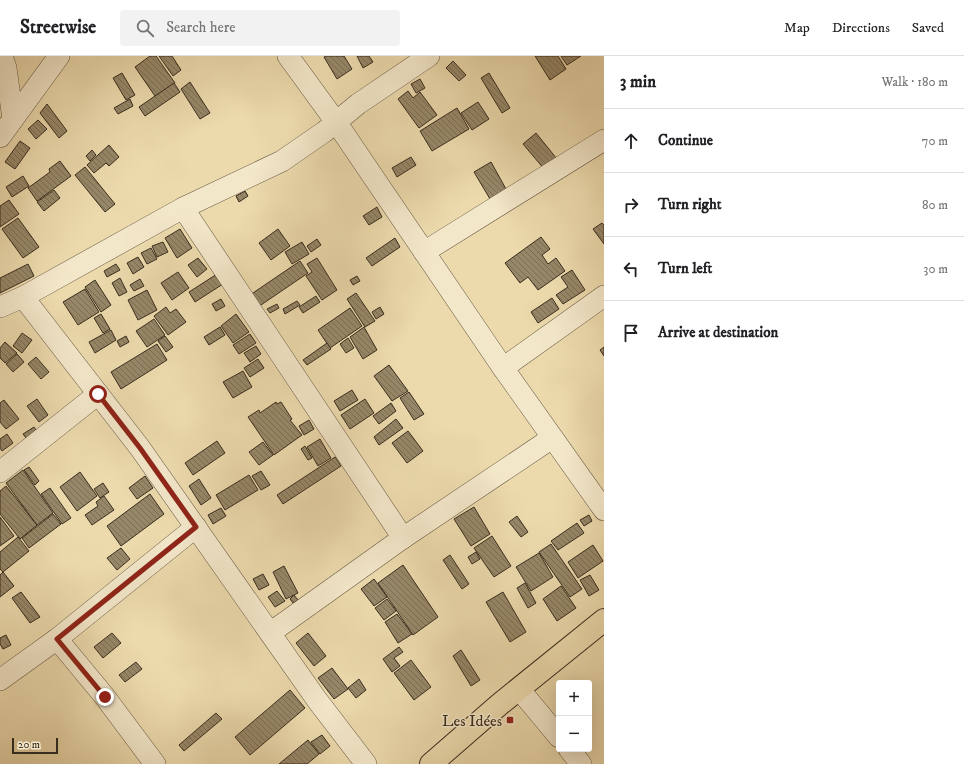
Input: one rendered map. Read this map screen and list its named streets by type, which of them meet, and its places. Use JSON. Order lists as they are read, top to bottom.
{
  "places": {
    "transit": ["Les Idées"]
  },
  "scale_bar": "20 m",
  "page": {
    "header": "Streetwise",
    "search": "Search here",
    "nav": ["Map", "Directions", "Saved"],
    "heading": ["3 min", "Walk · 180 m"],
    "list": [
      ["Continue", "70 m"],
      ["Turn right", "80 m"],
      ["Turn left", "30 m"],
      "Arrive at destination"
    ],
    "map_buttons": ["+", "−"],
    "scale": "20 m"
  }
}
